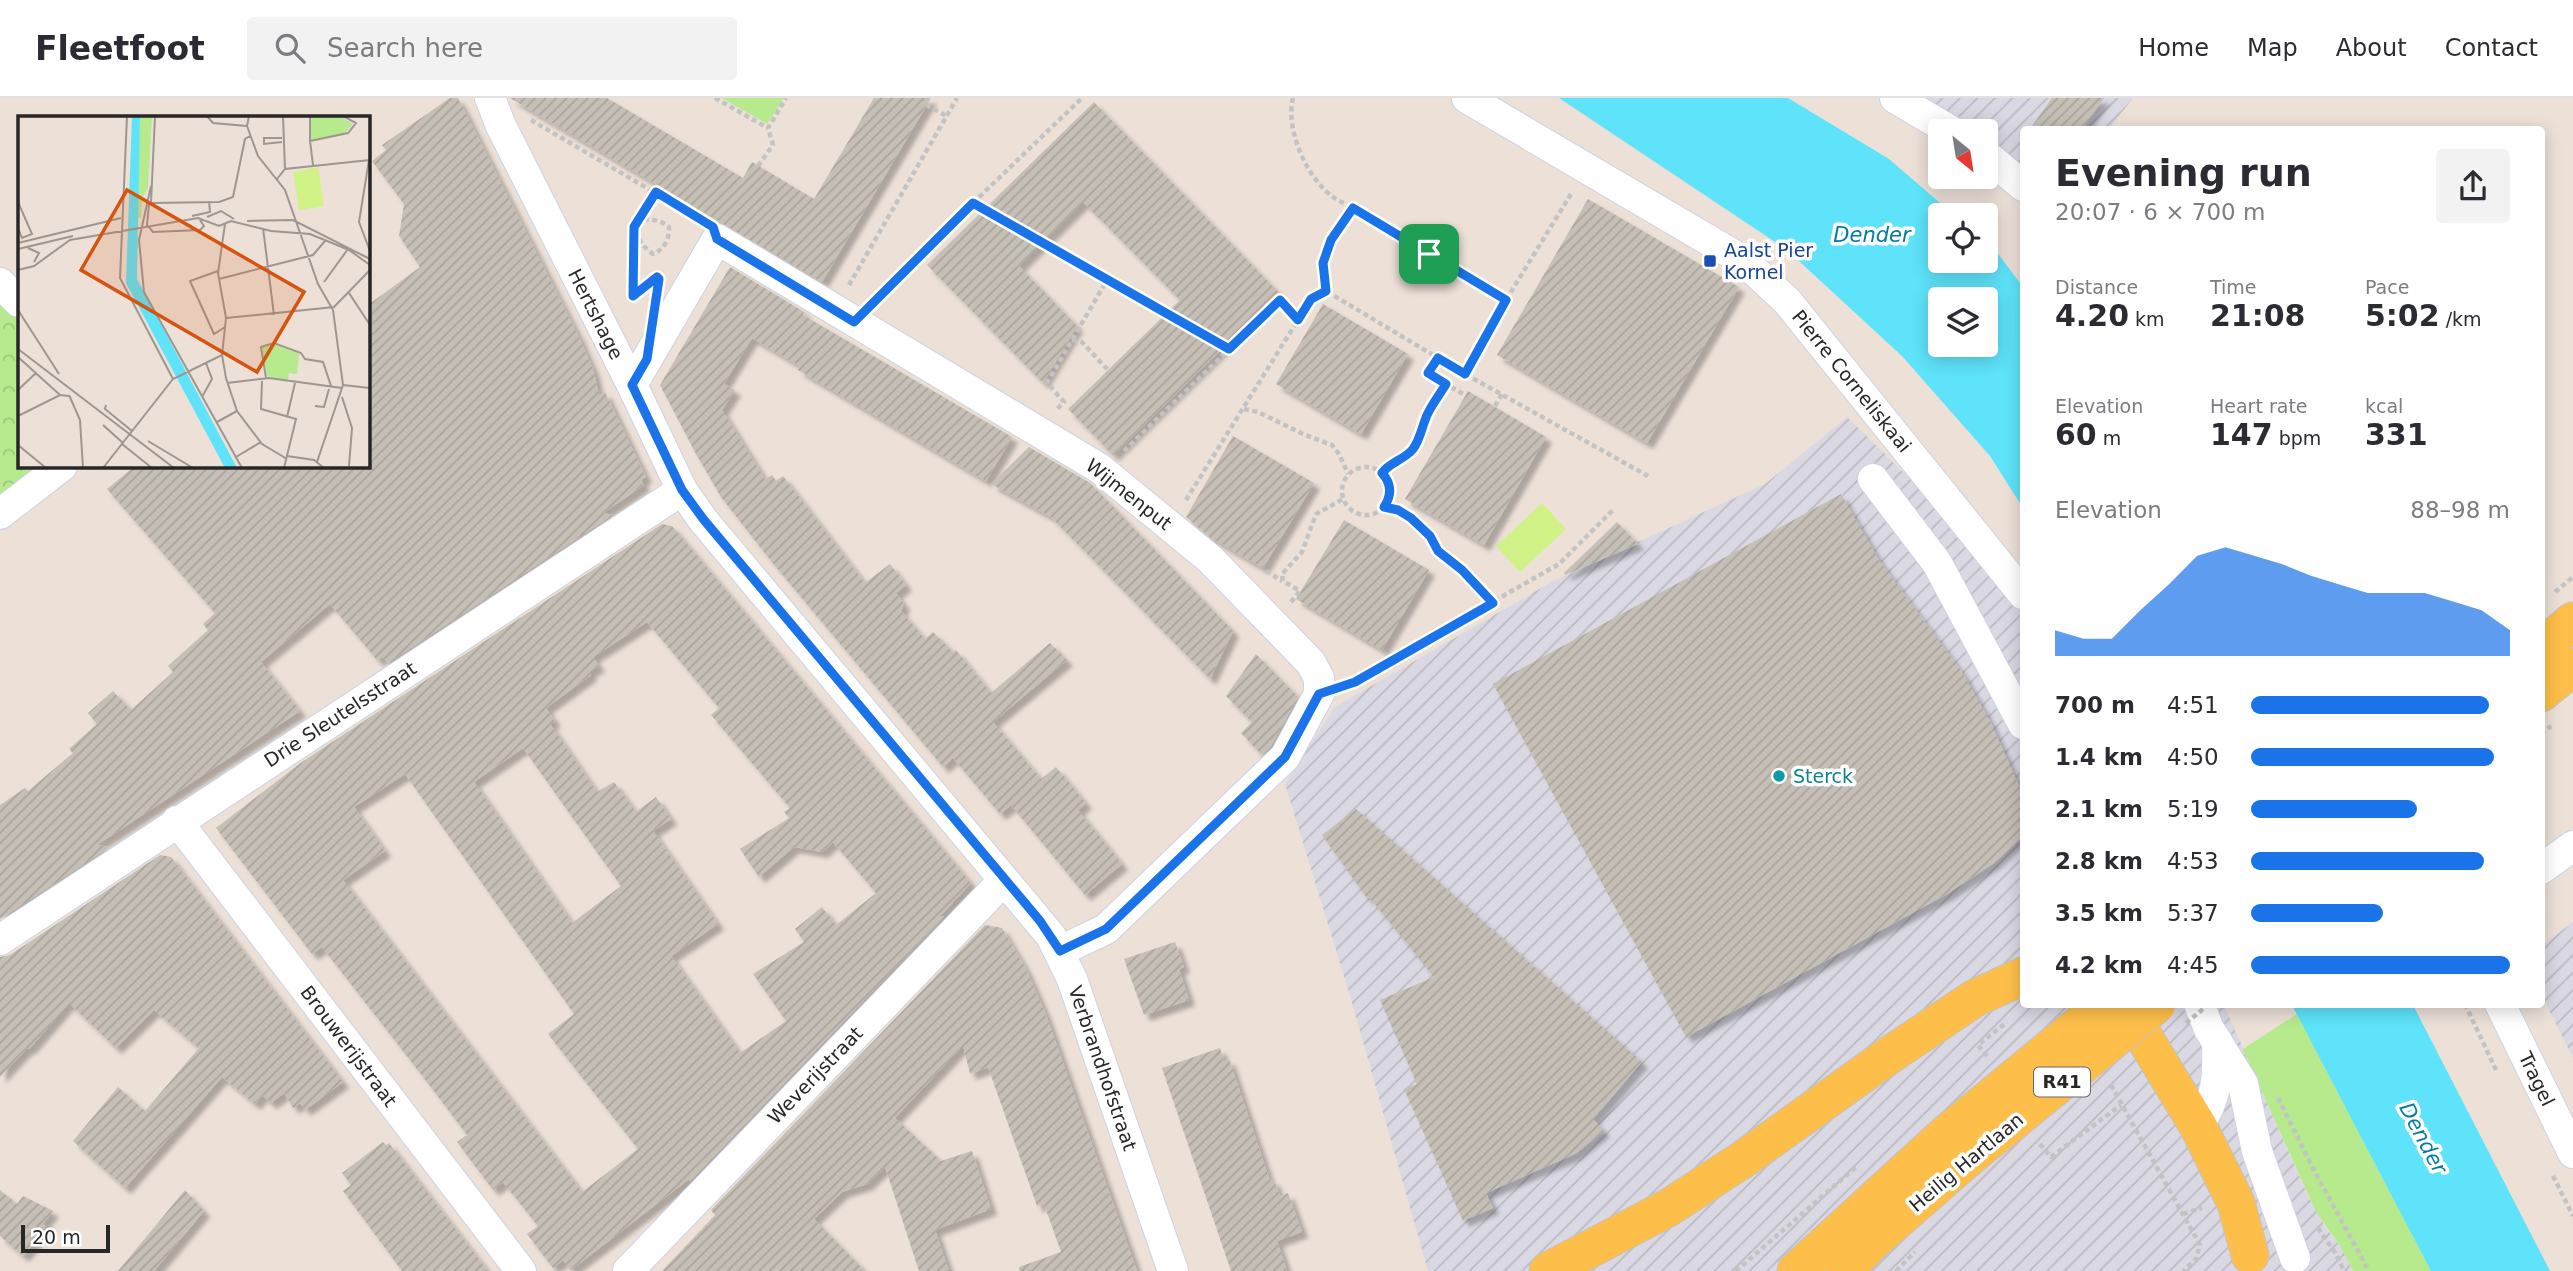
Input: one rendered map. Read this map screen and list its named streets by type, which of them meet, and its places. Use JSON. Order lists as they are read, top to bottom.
{
  "streets": {
    "main road": ["R41", "Heilig Hartlaan"],
    "street": [
      "Hertshage",
      "Pierre Corneliskaai",
      "Wijmenput",
      "Drie Sleutelsstraat",
      "Brouwerijstraat",
      "Verbrandhofstraat",
      "Weverijstraat",
      "Tragel"
    ]
  },
  "crossings": [
    ["Hertshage", "Drie Sleutelsstraat"],
    ["Hertshage", "Verbrandhofstraat"],
    ["Hertshage", "Weverijstraat"],
    ["Drie Sleutelsstraat", "Brouwerijstraat"],
    ["Verbrandhofstraat", "Weverijstraat"]
  ],
  "water": ["Dender"],
  "places": {
    "transit": ["Aalst Pier Kornel"],
    "other": ["Sterck"]
  },
  "scale_bar": "20 m",
  "north": "bottom right",
  "page": {
    "header": "Fleetfoot",
    "search": "Search here",
    "nav": [
      "Home",
      "Map",
      "About",
      "Contact"
    ],
    "heading": ["Evening run", "20:07 · 6 × 700 m"],
    "stats": [
      ["Distance", "4.20 km"],
      ["Time", "21:08"],
      ["Pace", "5:02 /km"],
      ["Elevation", "60 m"],
      ["Heart rate", "147 bpm"],
      ["kcal", "331"]
    ],
    "chart": ["Elevation", "88–98 m"],
    "list": [
      {
        "name": "700 m",
        "note": "4:51"
      },
      {
        "name": "1.4 km",
        "note": "4:50"
      },
      {
        "name": "2.1 km",
        "note": "5:19"
      },
      {
        "name": "2.8 km",
        "note": "4:53"
      },
      {
        "name": "3.5 km",
        "note": "5:37"
      },
      {
        "name": "4.2 km",
        "note": "4:45"
      }
    ],
    "scale": "20 m"
  }
}
